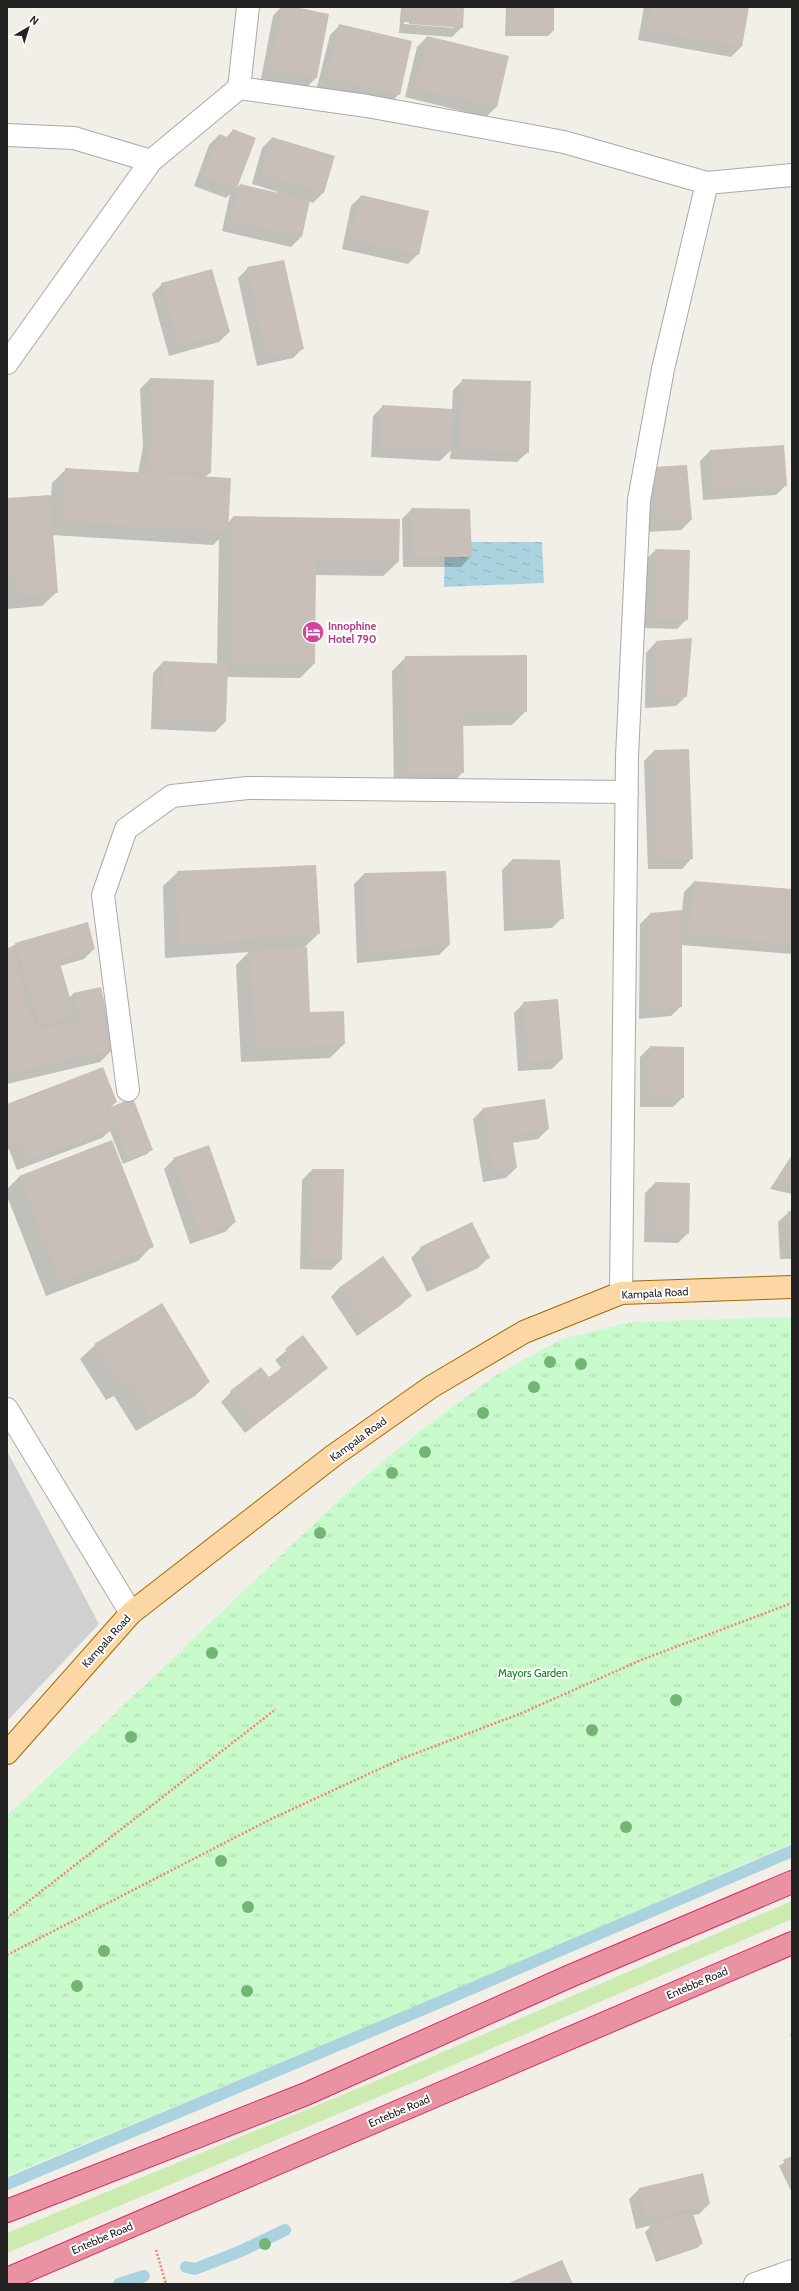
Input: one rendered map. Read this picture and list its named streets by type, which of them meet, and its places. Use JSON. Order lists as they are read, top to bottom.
{
  "streets": {
    "highway": ["Entebbe Road"],
    "main road": ["Kampala Road"]
  },
  "parks": ["Mayors Garden"],
  "places": {
    "hotel": ["Innophine Hotel 790"]
  },
  "north": "top right"
}
